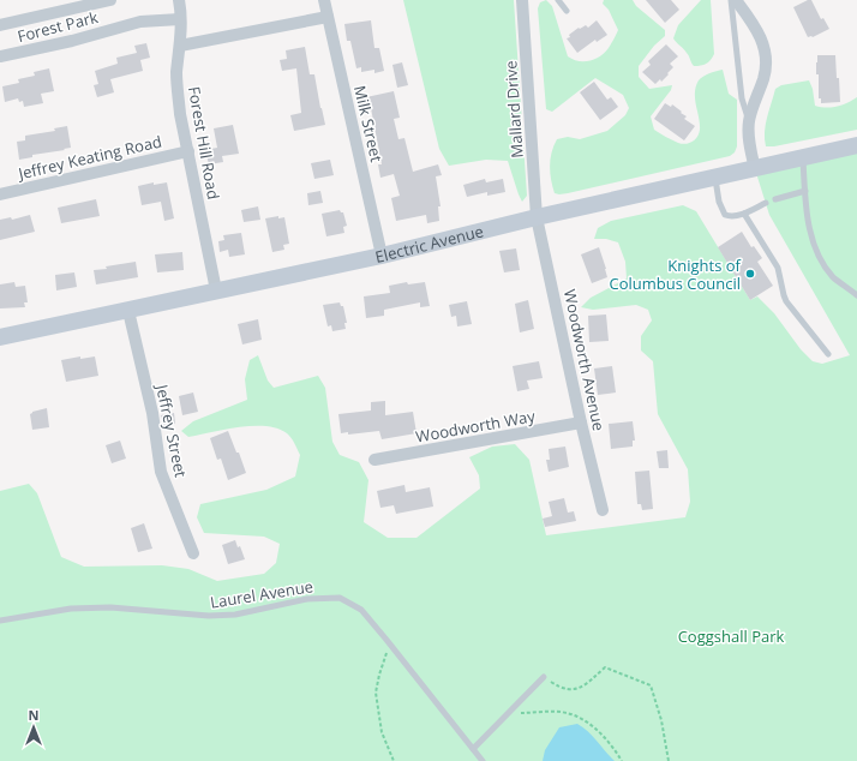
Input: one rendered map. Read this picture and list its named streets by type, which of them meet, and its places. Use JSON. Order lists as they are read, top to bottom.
{
  "streets": {
    "main road": ["Electric Avenue"],
    "street": [
      "Forest Park",
      "Mallard Drive",
      "Milk Street",
      "Forest Hill Road",
      "Jeffrey Keating Road",
      "Woodworth Avenue",
      "Woodworth Way",
      "Jeffrey Street"
    ],
    "lane": ["Laurel Avenue"]
  },
  "crossings": [
    ["Forest Park", "Forest Hill Road"],
    ["Mallard Drive", "Electric Avenue"],
    ["Mallard Drive", "Woodworth Avenue"],
    ["Milk Street", "Electric Avenue"],
    ["Forest Hill Road", "Jeffrey Keating Road"],
    ["Forest Hill Road", "Electric Avenue"],
    ["Electric Avenue", "Woodworth Avenue"],
    ["Electric Avenue", "Jeffrey Street"],
    ["Woodworth Avenue", "Woodworth Way"]
  ],
  "parks": ["Coggshall Park"],
  "places": ["Knights of Columbus Council"],
  "north": "top"
}
